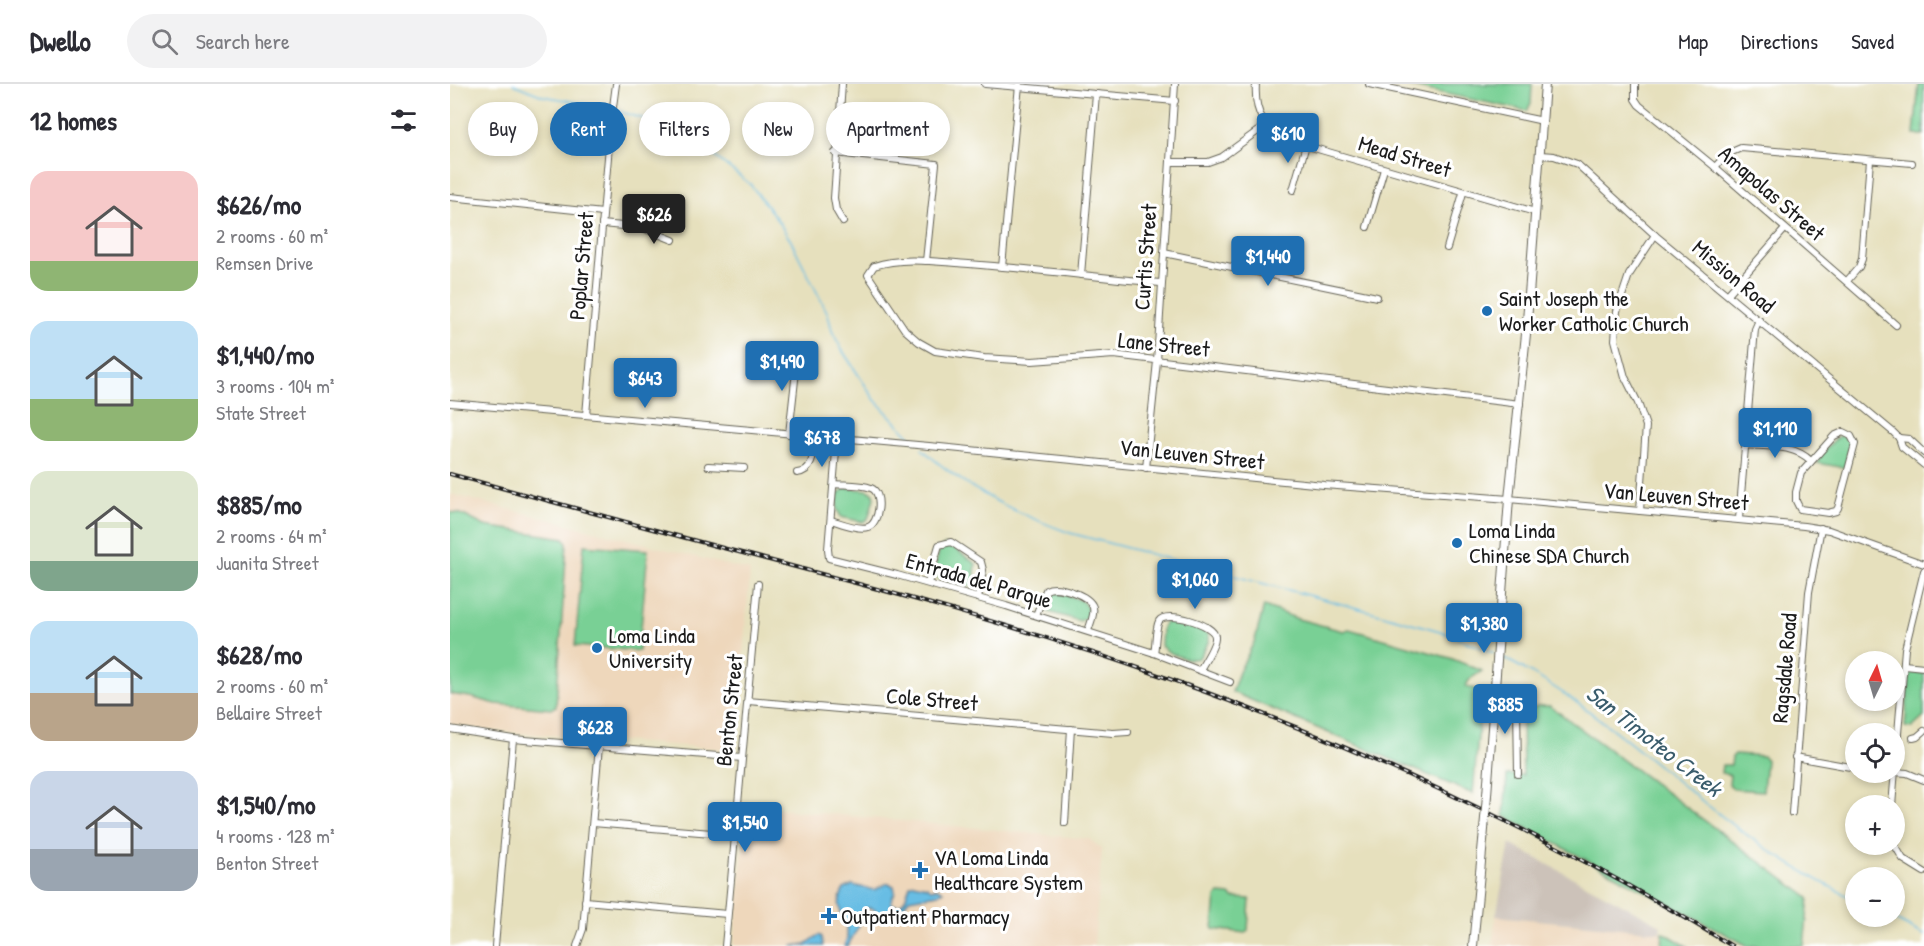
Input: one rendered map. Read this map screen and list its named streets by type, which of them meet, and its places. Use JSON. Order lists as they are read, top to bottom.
{
  "streets": {
    "street": [
      "Mead Street",
      "Amapolas Street",
      "Curtis Street",
      "Poplar Street",
      "Mission Road",
      "Lane Street",
      "Van Leuven Street",
      "Entrada del Parque",
      "Ragsdale Road",
      "Cole Street",
      "Benton Street"
    ]
  },
  "crossings": [
    ["Curtis Street", "Lane Street"],
    ["Curtis Street", "Van Leuven Street"],
    ["Poplar Street", "Van Leuven Street"],
    ["Van Leuven Street", "Entrada del Parque"],
    ["Van Leuven Street", "Ragsdale Road"],
    ["Cole Street", "Benton Street"]
  ],
  "water": ["San Timoteo Creek"],
  "places": {
    "other": ["Saint Joseph the Worker Catholic Church", "Loma Linda Chinese SDA Church", "Loma Linda University"],
    "health": ["VA Loma Linda Healthcare System", "Outpatient Pharmacy"]
  },
  "north": "top",
  "page": {
    "header": "Dwello",
    "search": "Search here",
    "nav": ["Map", "Directions", "Saved"],
    "heading": "12 homes",
    "chip": [
      "Buy",
      "Rent",
      "Filters",
      "New",
      "Apartment"
    ],
    "price": [
      "$610",
      "$626",
      "$1,440",
      "$1,490",
      "$643",
      "$1,110",
      "$678",
      "$1,060",
      "$1,380",
      "$885",
      "$628",
      "$1,540"
    ],
    "list": [
      {
        "name": "$626/mo",
        "note": "2 rooms · 60 m² · Remsen Drive"
      },
      {
        "name": "$1,440/mo",
        "note": "3 rooms · 104 m² · State Street"
      },
      {
        "name": "$885/mo",
        "note": "2 rooms · 64 m² · Juanita Street"
      },
      {
        "name": "$628/mo",
        "note": "2 rooms · 60 m² · Bellaire Street"
      },
      {
        "name": "$1,540/mo",
        "note": "4 rooms · 128 m² · Benton Street"
      }
    ],
    "map_buttons": ["+", "−"]
  }
}
